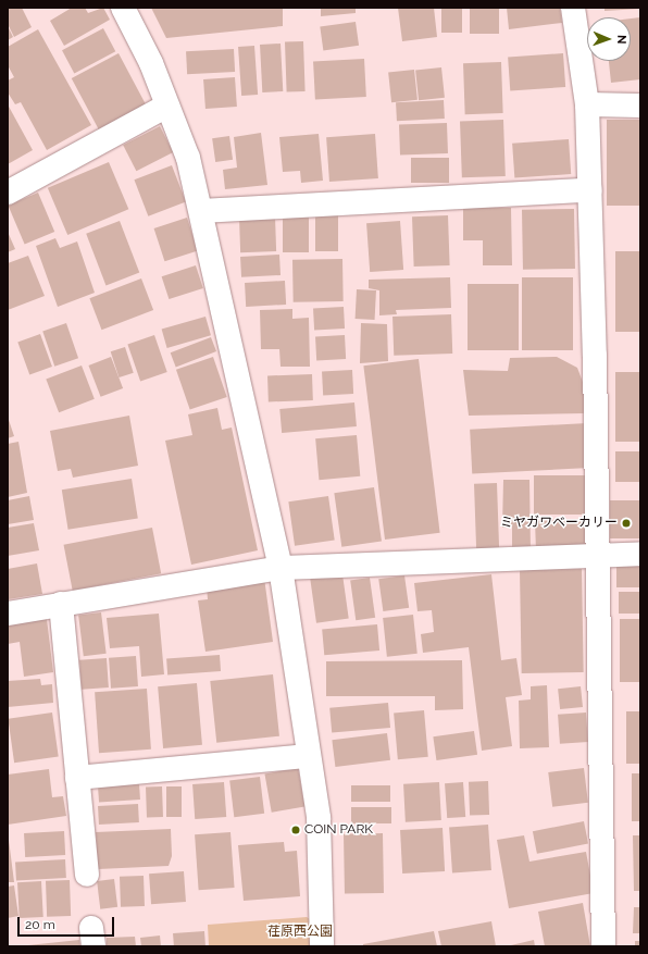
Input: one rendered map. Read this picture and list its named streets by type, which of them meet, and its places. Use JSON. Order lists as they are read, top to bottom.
{
  "parks": ["荏原西公園"],
  "places": ["ミヤガワベーカリー", "COIN PARK"],
  "scale_bar": "20 m",
  "north": "right"
}
